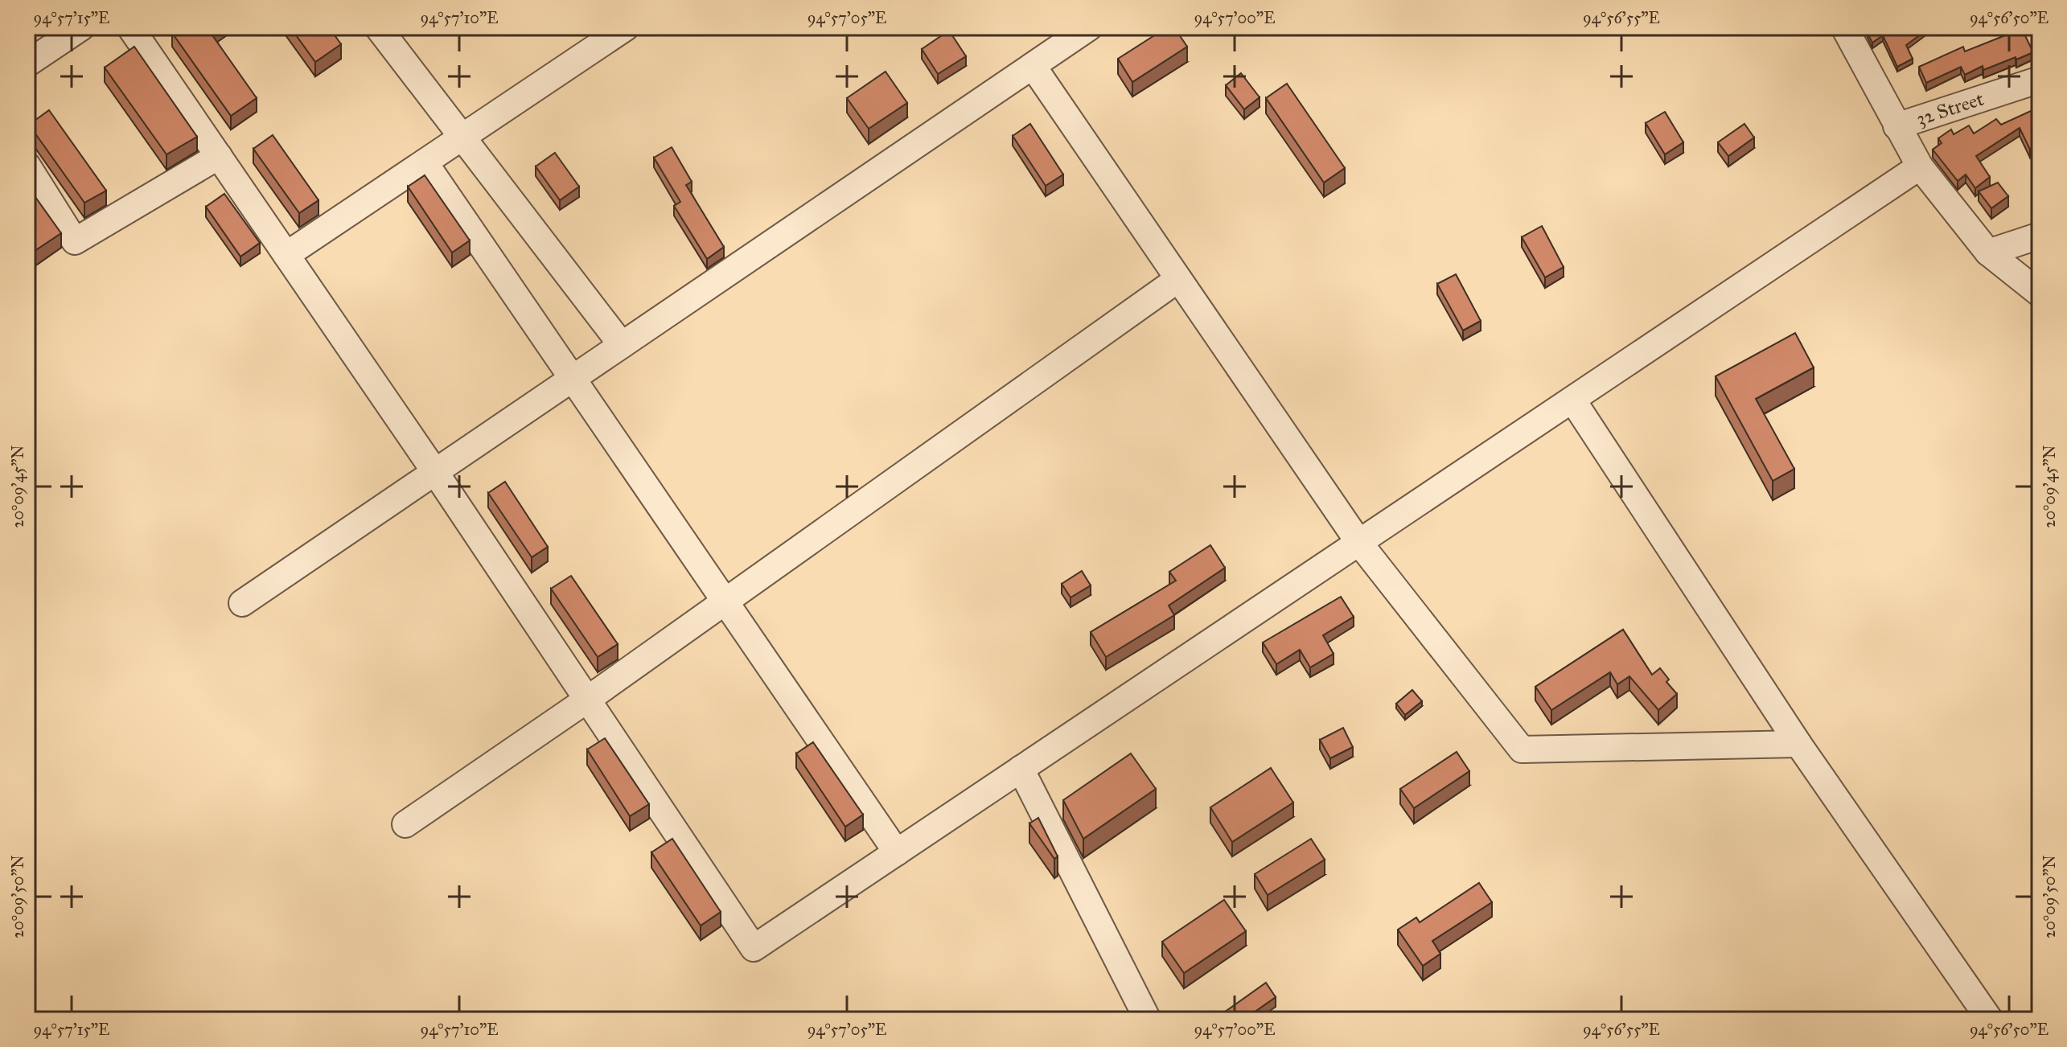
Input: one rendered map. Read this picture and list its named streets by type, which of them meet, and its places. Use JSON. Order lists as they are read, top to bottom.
{
  "streets": {
    "street": ["32 Street"]
  },
  "coordinates": [
    "94°57'15\"E",
    "94°57'10\"E",
    "94°57'05\"E",
    "94°57'00\"E",
    "94°56'55\"E",
    "94°56'50\"E",
    "20°09'45\"N",
    "20°09'50\"N"
  ]
}
